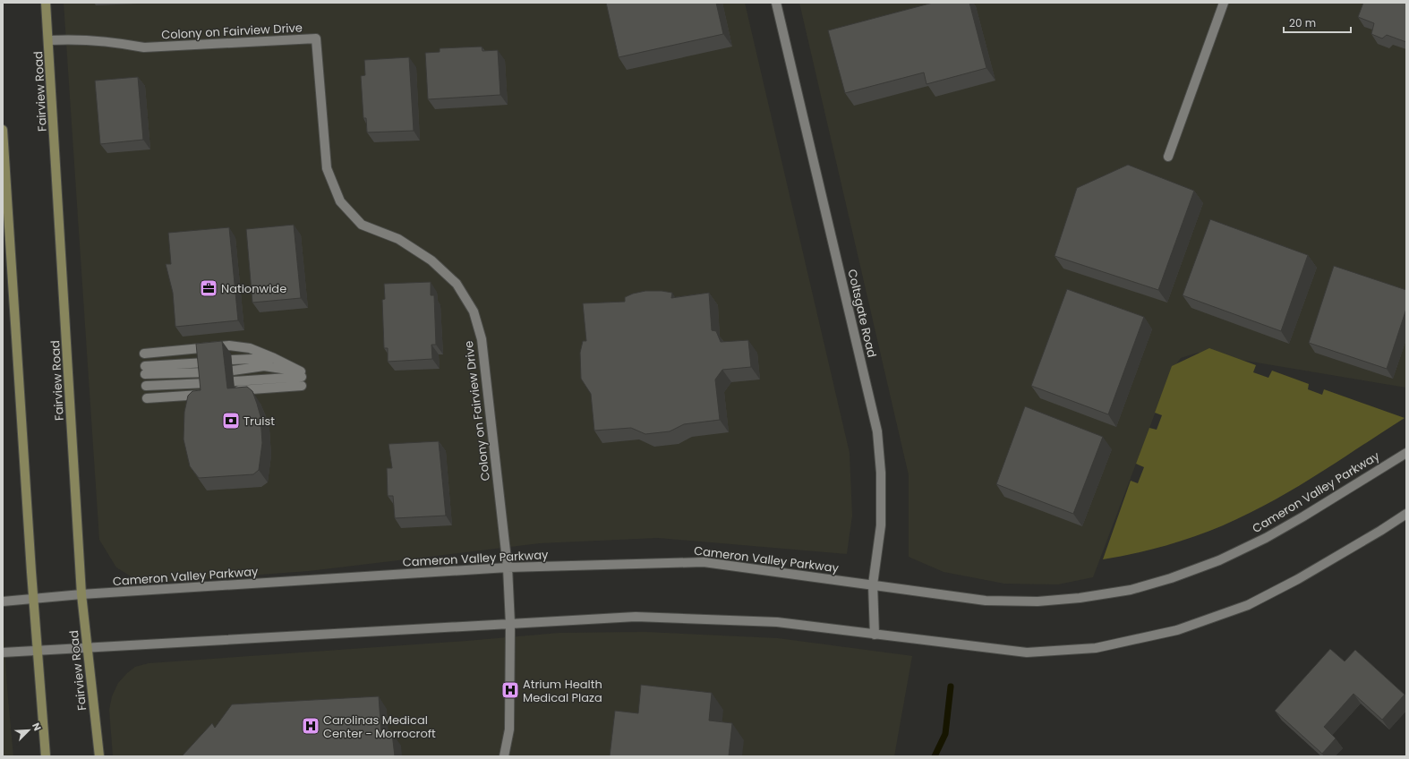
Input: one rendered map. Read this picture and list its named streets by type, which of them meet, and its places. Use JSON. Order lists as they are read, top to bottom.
{
  "streets": {
    "main road": ["Fairview Road"],
    "street": ["Colony on Fairview Drive", "Coltsgate Road", "Cameron Valley Parkway"]
  },
  "crossings": [
    ["Colony on Fairview Drive", "Fairview Road"],
    ["Colony on Fairview Drive", "Cameron Valley Parkway"],
    ["Fairview Road", "Cameron Valley Parkway"],
    ["Coltsgate Road", "Cameron Valley Parkway"]
  ],
  "places": {
    "office": ["Nationwide"],
    "bank": ["Truist"],
    "hospital": ["Atrium Health Medical Plaza", "Carolinas Medical Center - Morrocroft"]
  },
  "scale_bar": "20 m",
  "north": "top right"
}
